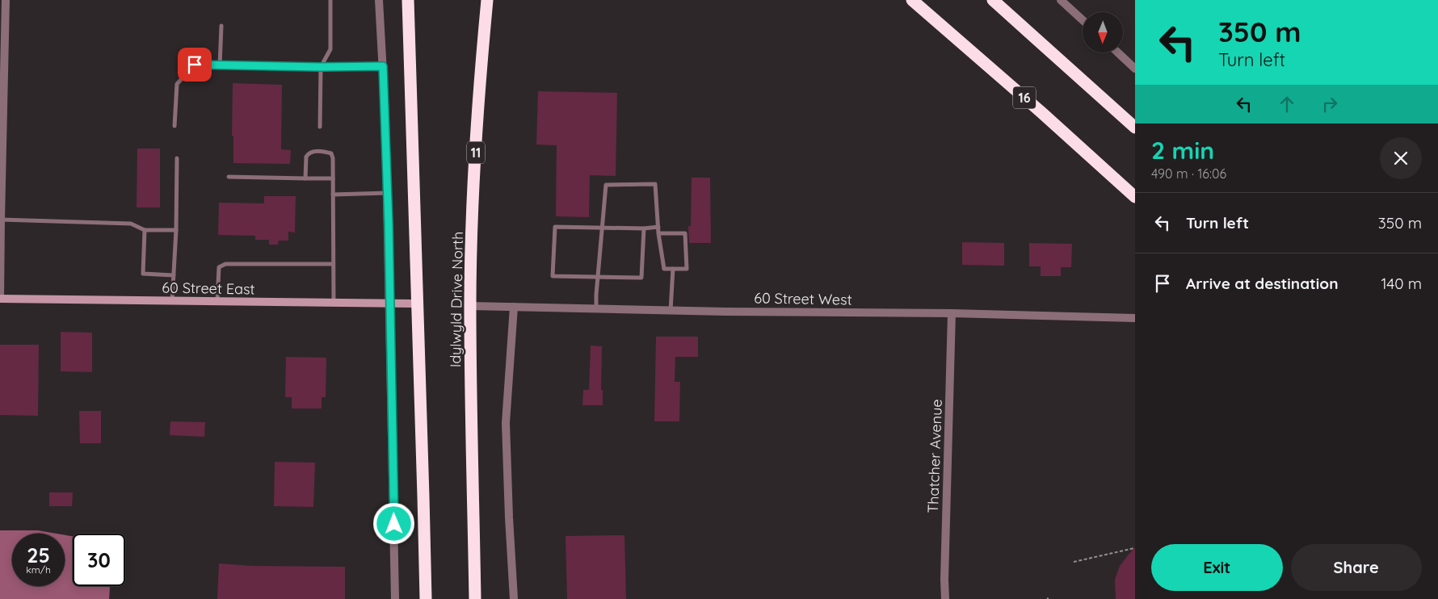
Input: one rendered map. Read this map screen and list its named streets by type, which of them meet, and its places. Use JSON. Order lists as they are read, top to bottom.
{
  "streets": {
    "highway": ["16", "11", "Idylwyld Drive North"],
    "street": ["60 Street East", "60 Street West", "Thatcher Avenue"]
  },
  "crossings": [
    ["60 Street West", "Idylwyld Drive North"],
    ["60 Street West", "Thatcher Avenue"]
  ],
  "north": "bottom",
  "page": {
    "turn": ["350 m", "Turn left"],
    "heading": ["2 min", "490 m · 16:06"],
    "list": [
      {
        "name": "Turn left",
        "value": "350 m"
      },
      {
        "name": "Arrive at destination",
        "value": "140 m"
      }
    ],
    "speed": "25 km/h",
    "limit": "30",
    "buttons": ["Exit", "Share"]
  }
}
